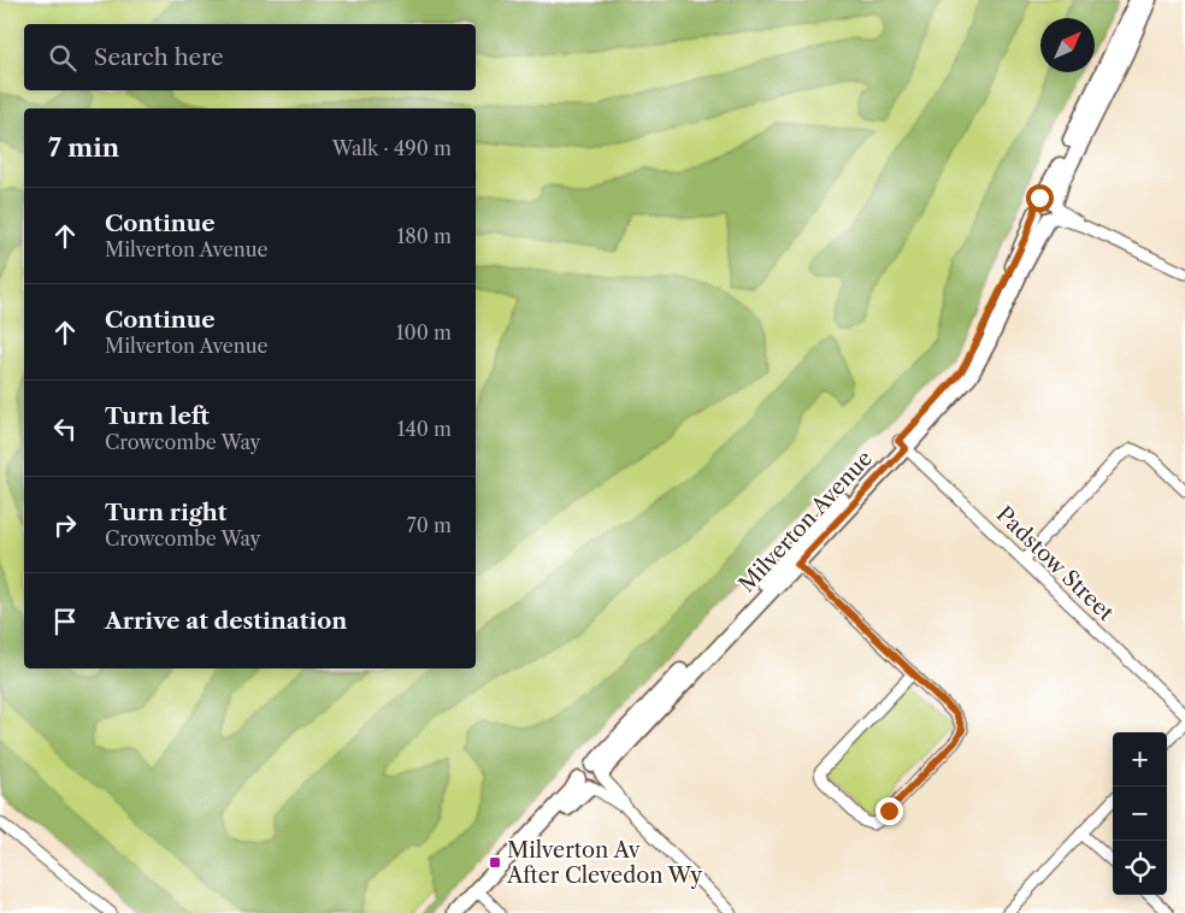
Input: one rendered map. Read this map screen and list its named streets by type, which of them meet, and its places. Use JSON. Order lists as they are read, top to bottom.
{
  "streets": {
    "street": ["Milverton Avenue", "Padstow Street"]
  },
  "crossings": [
    ["Milverton Avenue", "Padstow Street"]
  ],
  "places": {
    "transit": ["Milverton Av After Clevedon Wy"]
  },
  "north": "top right",
  "page": {
    "search": "Search here",
    "heading": ["7 min", "Walk · 490 m"],
    "list": [
      ["Continue", "Milverton Avenue", "180 m"],
      ["Continue", "Milverton Avenue", "100 m"],
      ["Turn left", "Crowcombe Way", "140 m"],
      ["Turn right", "Crowcombe Way", "70 m"],
      "Arrive at destination"
    ],
    "map_buttons": ["+", "−"]
  }
}
